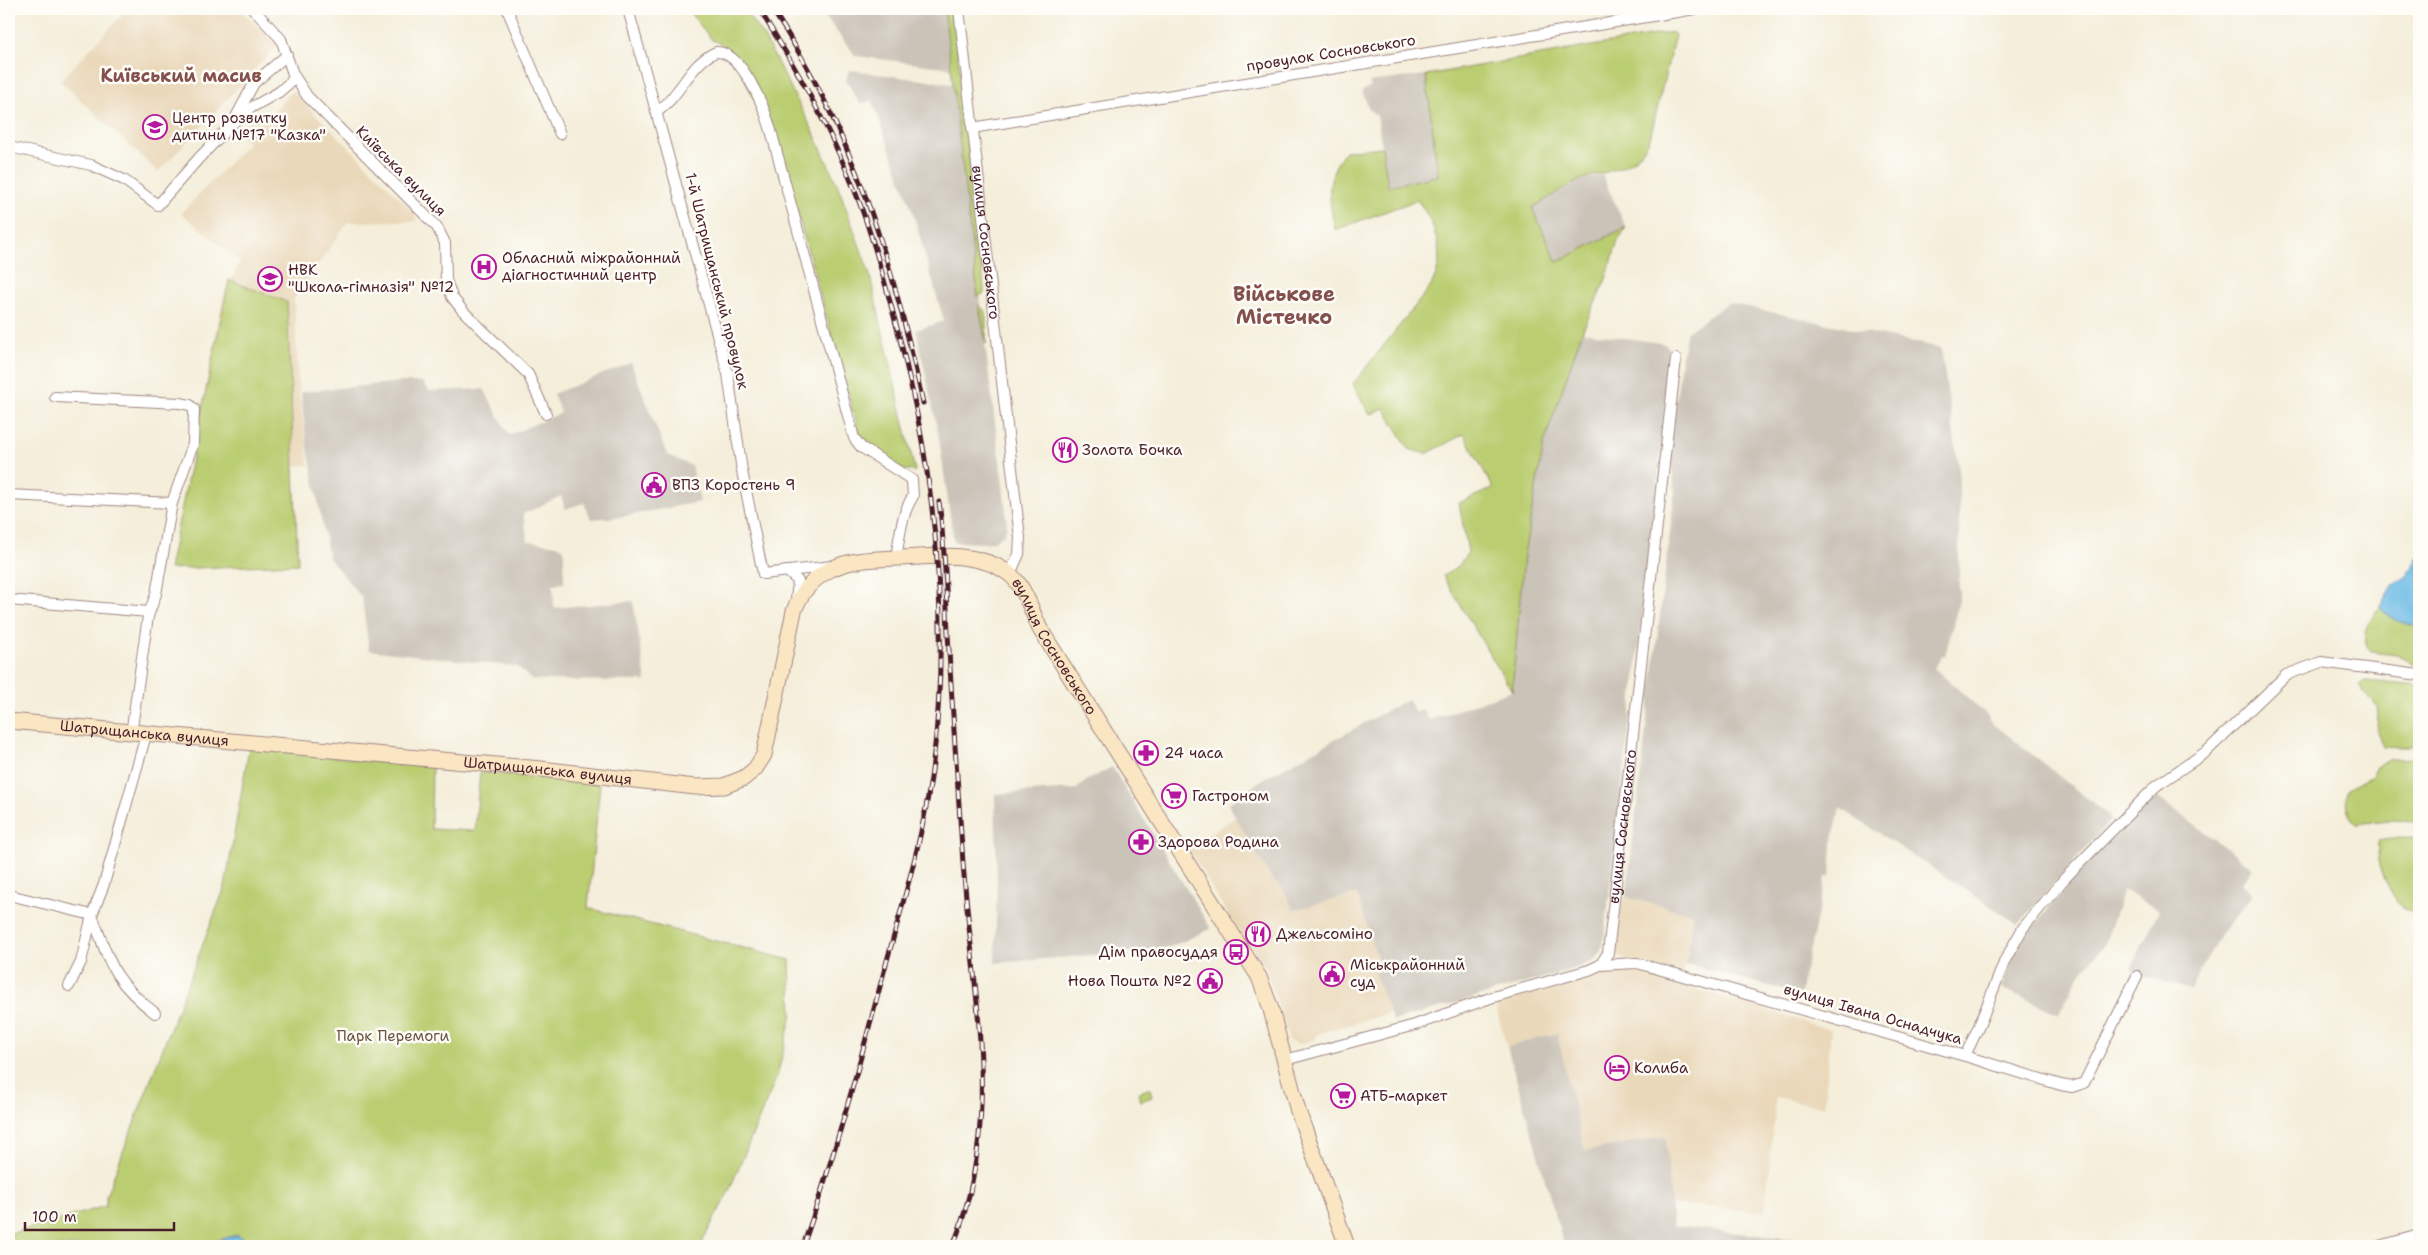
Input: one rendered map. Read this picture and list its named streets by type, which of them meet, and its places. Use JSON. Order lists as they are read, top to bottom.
{
  "streets": {
    "street": [
      "провулок Сосновського",
      "Київська вулиця",
      "вулиця Сосновського",
      "1-й Шатрищанський провулок",
      "Шатрищанська вулиця",
      "вулиця Івана Оснадчука"
    ]
  },
  "crossings": [
    ["провулок Сосновського", "вулиця Сосновського"],
    ["вулиця Сосновського", "Шатрищанська вулиця"],
    ["вулиця Сосновського", "вулиця Івана Оснадчука"],
    ["1-й Шатрищанський провулок", "Шатрищанська вулиця"]
  ],
  "districts": ["Київський масив", "Військове Містечко"],
  "parks": ["Парк Перемоги"],
  "places": {
    "school or university": ["Центр розвитку дитини №17 \"Казка\"", "НВК \"Школа-гімназія\" №12"],
    "hospital": ["Обласний міжрайонний діагностичний центр"],
    "restaurant": ["Золота Бочка", "Джельсоміно"],
    "public building": ["ВПЗ Коростень 9", "Міськрайонний суд", "Нова Пошта №2"],
    "pharmacy": ["24 часа", "Здорова Родина"],
    "supermarket": ["Гастроном", "АТБ-маркет"],
    "bus stop": ["Дім правосуддя"],
    "hotel": ["Колиба"]
  },
  "scale_bar": "100 m"
}
